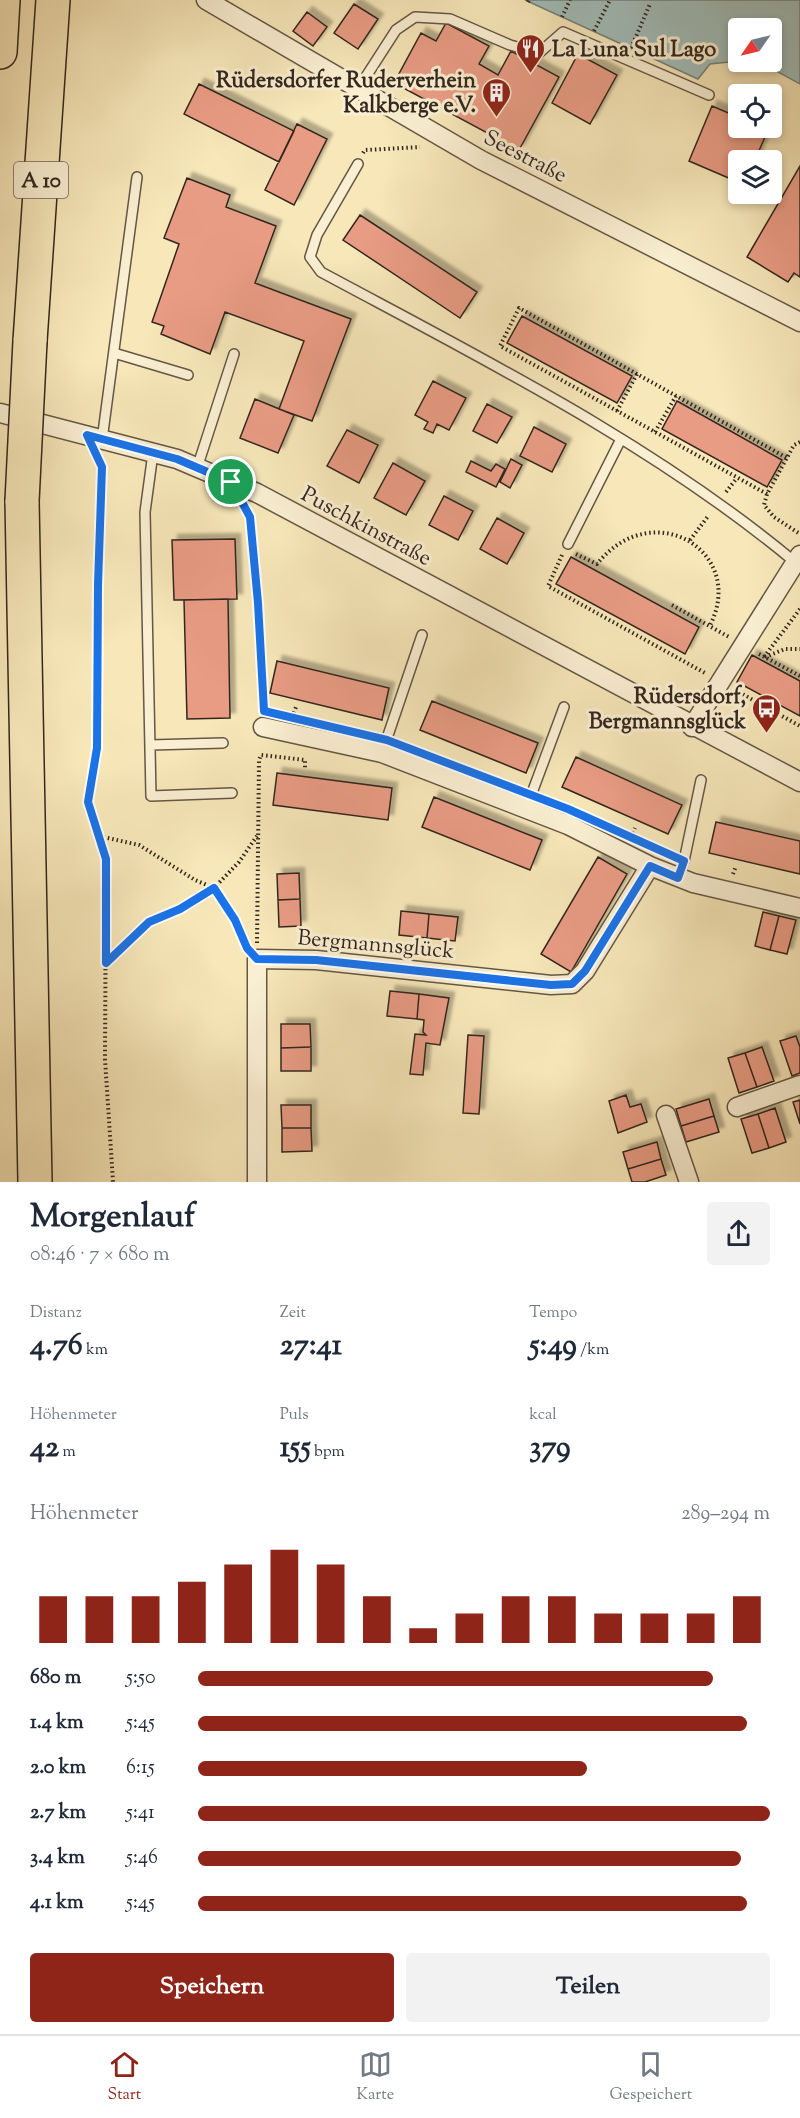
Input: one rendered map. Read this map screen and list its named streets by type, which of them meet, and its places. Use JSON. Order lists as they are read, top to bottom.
{
  "streets": {
    "highway": ["A 10"],
    "street": ["Seestraße", "Puschkinstraße", "Bergmannsglück"]
  },
  "places": {
    "restaurant": ["La Luna Sul Lago"],
    "building": ["Rüdersdorfer Ruderverhein Kalkberge e.V."],
    "bus stop": ["Rüdersdorf, Bergmannsglück"]
  },
  "north": "bottom left",
  "page": {
    "heading": ["Morgenlauf", "08:46 · 7 × 680 m"],
    "stats": [
      ["Distanz", "4.76 km"],
      ["Zeit", "27:41"],
      ["Tempo", "5:49 /km"],
      ["Höhenmeter", "42 m"],
      ["Puls", "155 bpm"],
      ["kcal", "379"]
    ],
    "chart": ["Höhenmeter", "289–294 m"],
    "list": [
      {
        "name": "680 m",
        "note": "5:50"
      },
      {
        "name": "1.4 km",
        "note": "5:45"
      },
      {
        "name": "2.0 km",
        "note": "6:15"
      },
      {
        "name": "2.7 km",
        "note": "5:41"
      },
      {
        "name": "3.4 km",
        "note": "5:46"
      },
      {
        "name": "4.1 km",
        "note": "5:45"
      }
    ],
    "buttons": ["Speichern", "Teilen"],
    "tabs": ["Start", "Karte", "Gespeichert"]
  }
}
